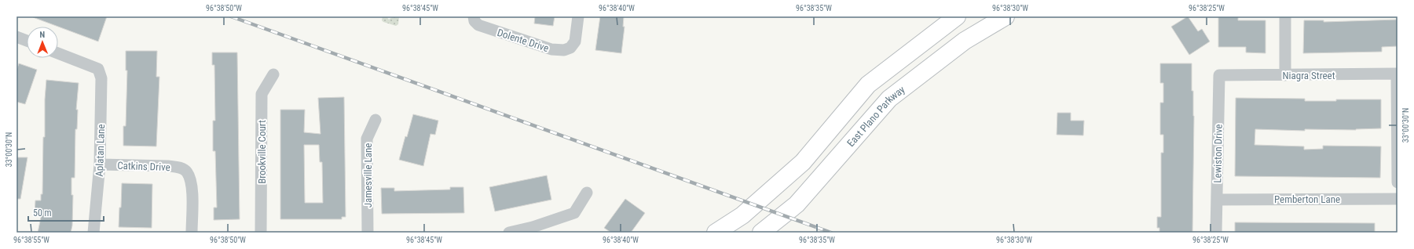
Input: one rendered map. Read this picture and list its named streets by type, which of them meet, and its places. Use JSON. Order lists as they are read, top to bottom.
{
  "streets": {
    "main road": ["East Plano Parkway"],
    "street": [
      "Dolente Drive",
      "Niagra Street",
      "Aplatan Lane",
      "Brookville Court",
      "Lewiston Drive",
      "Catkins Drive",
      "Jamesville Lane",
      "Pemberton Lane"
    ]
  },
  "crossings": [
    ["Niagra Street", "Lewiston Drive"],
    ["Aplatan Lane", "Catkins Drive"],
    ["Lewiston Drive", "Pemberton Lane"]
  ],
  "scale_bar": "50 m",
  "north": "top",
  "coordinates": [
    "96°38'50\"W",
    "96°38'45\"W",
    "96°38'40\"W",
    "96°38'35\"W",
    "96°38'30\"W",
    "96°38'25\"W",
    "33°00'30\"N",
    "96°38'55\"W"
  ]
}
